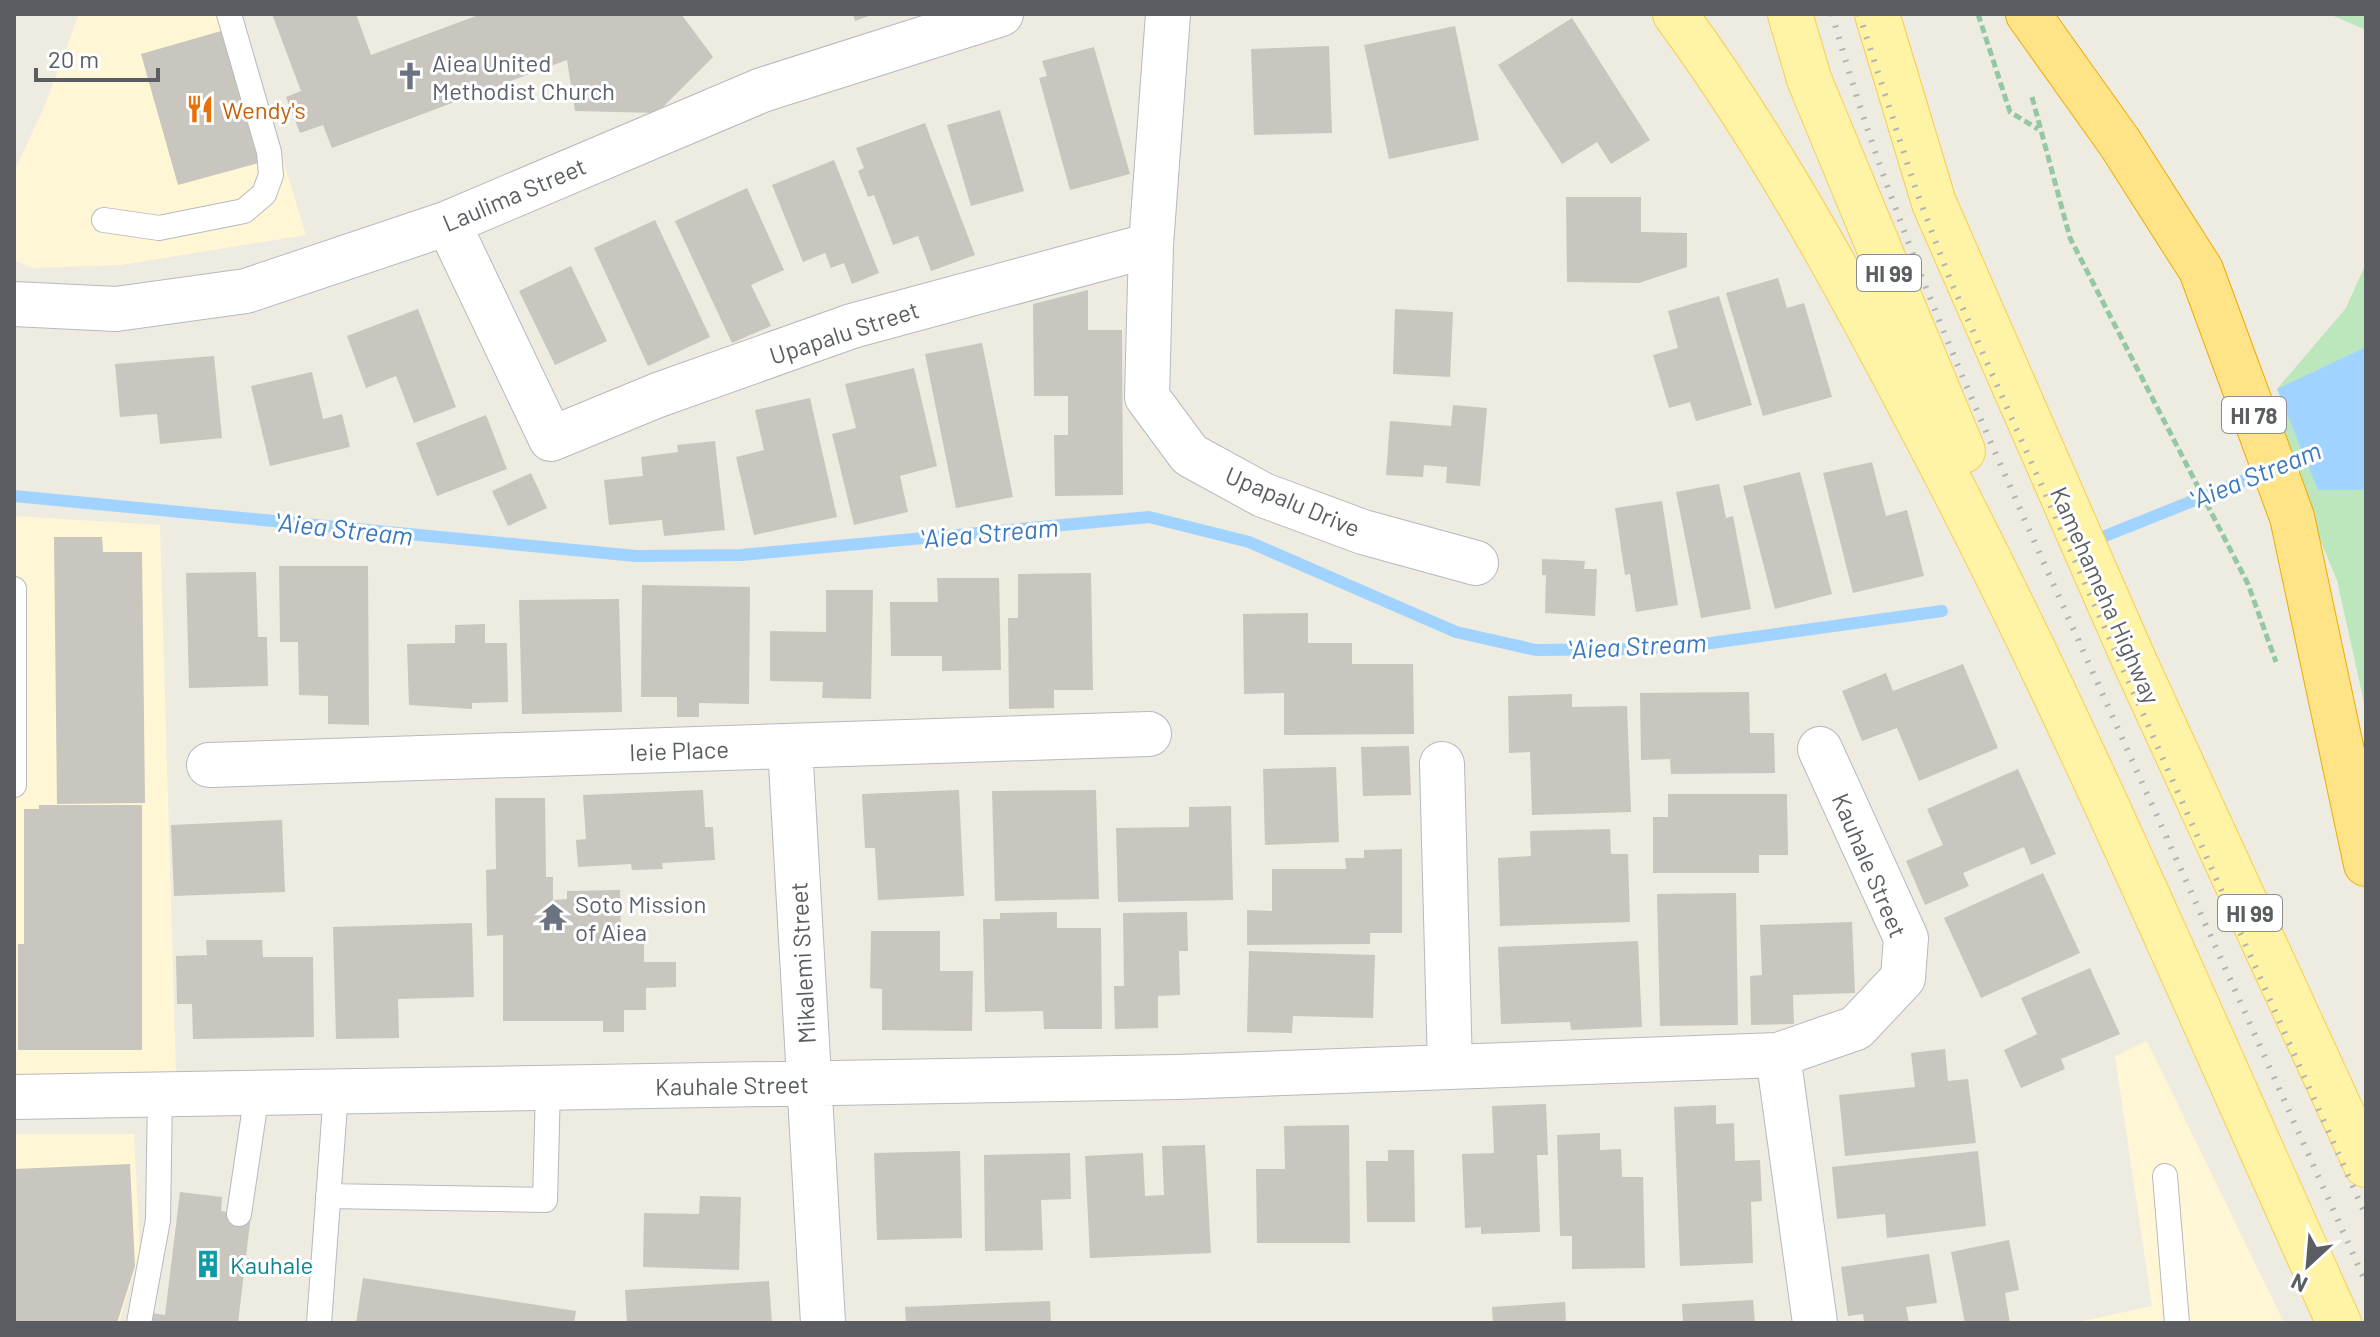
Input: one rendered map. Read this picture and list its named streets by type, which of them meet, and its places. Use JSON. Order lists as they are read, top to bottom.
{
  "streets": {
    "highway": ["HI 78"],
    "main road": ["HI 99", "Kamehameha Highway"],
    "street": [
      "Laulima Street",
      "Upapalu Street",
      "Upapalu Drive",
      "Ieie Place",
      "Kauhale Street",
      "Mikalemi Street"
    ]
  },
  "crossings": [
    ["Laulima Street", "Upapalu Street"],
    ["Upapalu Street", "Upapalu Drive"],
    ["Ieie Place", "Mikalemi Street"],
    ["Kauhale Street", "Mikalemi Street"]
  ],
  "water": ["ʻAiea Stream"],
  "places": {
    "church": ["Aiea United Methodist Church"],
    "restaurant": ["Wendy's"],
    "temple": ["Soto Mission of Aiea"],
    "building": ["Kauhale"]
  },
  "scale_bar": "20 m",
  "north": "bottom left"
}
